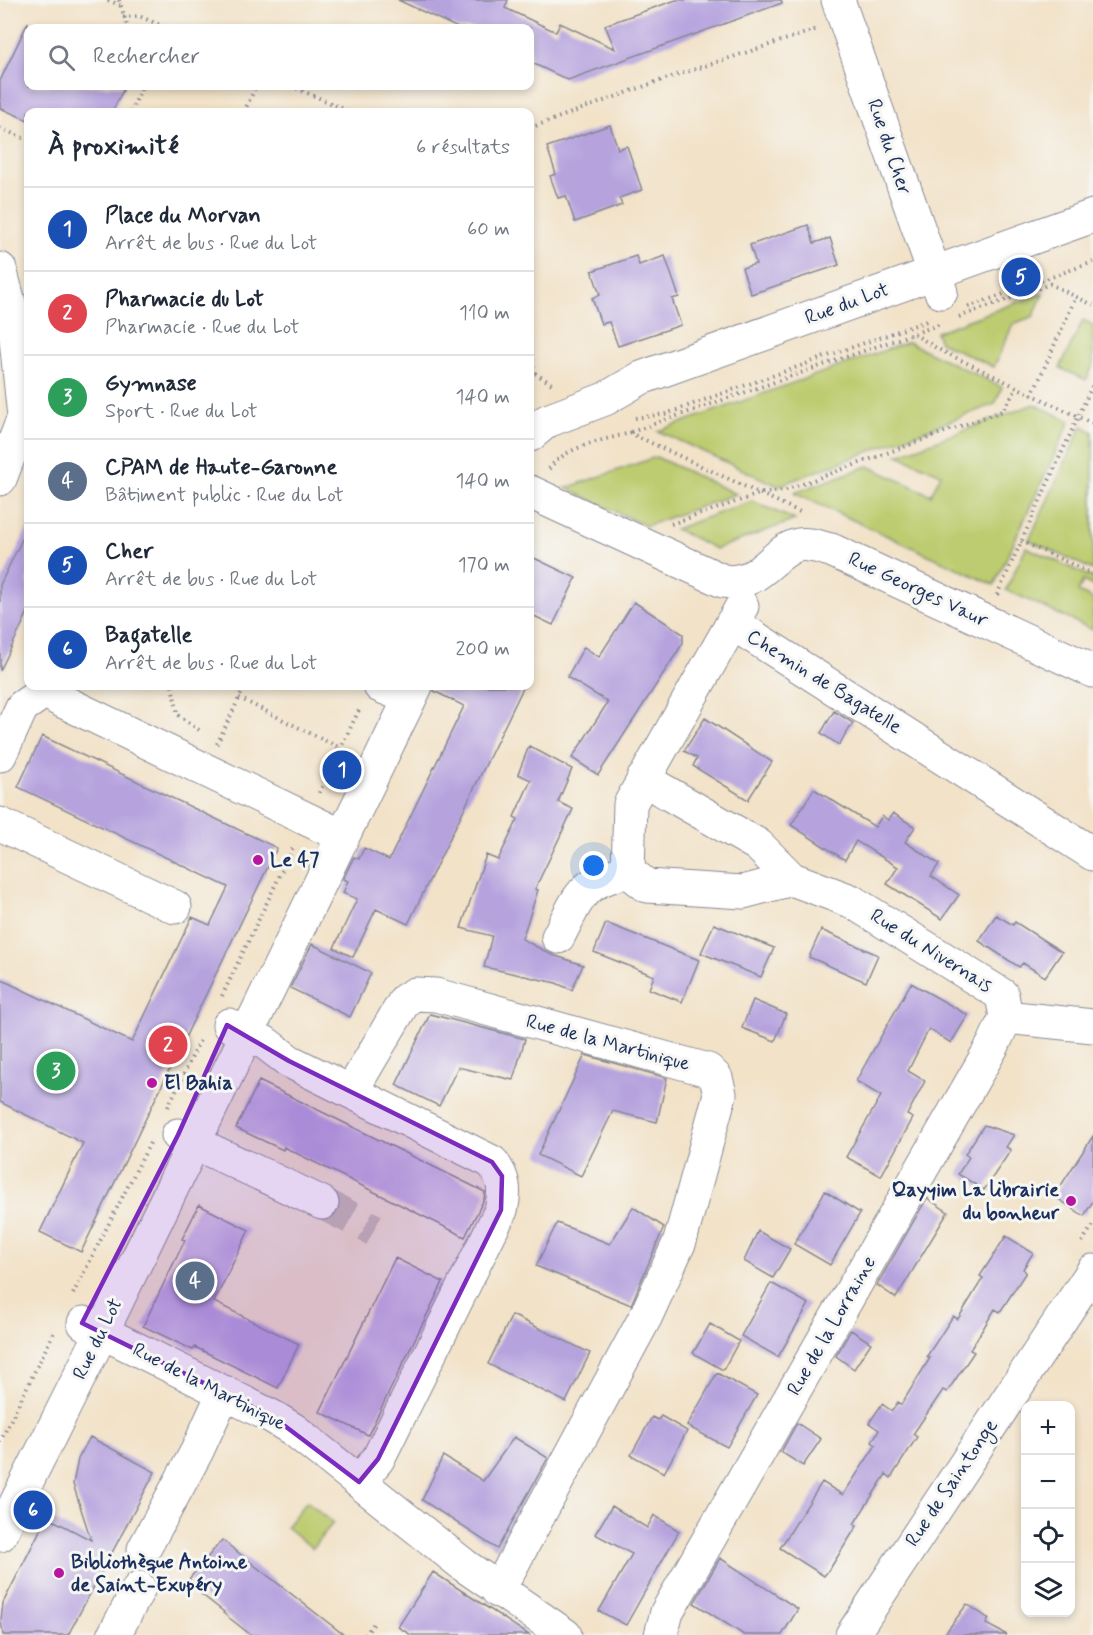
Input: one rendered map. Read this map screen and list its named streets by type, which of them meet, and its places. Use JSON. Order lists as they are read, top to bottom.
{
  "streets": {
    "street": [
      "Rue du Cher",
      "Rue du Lot",
      "Rue Georges Vaur",
      "Chemin de Bagatelle",
      "Rue du Nivernais",
      "Rue de la Martinique",
      "Rue de la Lorraine",
      "Rue de Saintonge"
    ]
  },
  "crossings": [
    ["Rue du Cher", "Rue du Lot"],
    ["Rue du Lot", "Rue de la Martinique"],
    ["Rue Georges Vaur", "Chemin de Bagatelle"],
    ["Rue du Nivernais", "Rue de la Lorraine"]
  ],
  "places": [
    "Le 47",
    "El Bahia",
    "Qayyim La librairie du bonheur",
    "Bibliothèque Antoine de Saint-Exupéry"
  ],
  "page": {
    "search": "Rechercher",
    "heading": ["À proximité", "6 résultats"],
    "list": [
      {
        "mark": "1",
        "name": "Place du Morvan",
        "note": "Arrêt de bus · Rue du Lot",
        "value": "60 m"
      },
      {
        "mark": "2",
        "name": "Pharmacie du Lot",
        "note": "Pharmacie · Rue du Lot",
        "value": "110 m"
      },
      {
        "mark": "3",
        "name": "Gymnase",
        "note": "Sport · Rue du Lot",
        "value": "140 m"
      },
      {
        "mark": "4",
        "name": "CPAM de Haute-Garonne",
        "note": "Bâtiment public · Rue du Lot",
        "value": "140 m"
      },
      {
        "mark": "5",
        "name": "Cher",
        "note": "Arrêt de bus · Rue du Lot",
        "value": "170 m"
      },
      {
        "mark": "6",
        "name": "Bagatelle",
        "note": "Arrêt de bus · Rue du Lot",
        "value": "200 m"
      }
    ],
    "pins": [
      "5",
      "1",
      "2",
      "3",
      "4",
      "6"
    ],
    "map_buttons": ["+", "−"]
  }
}
